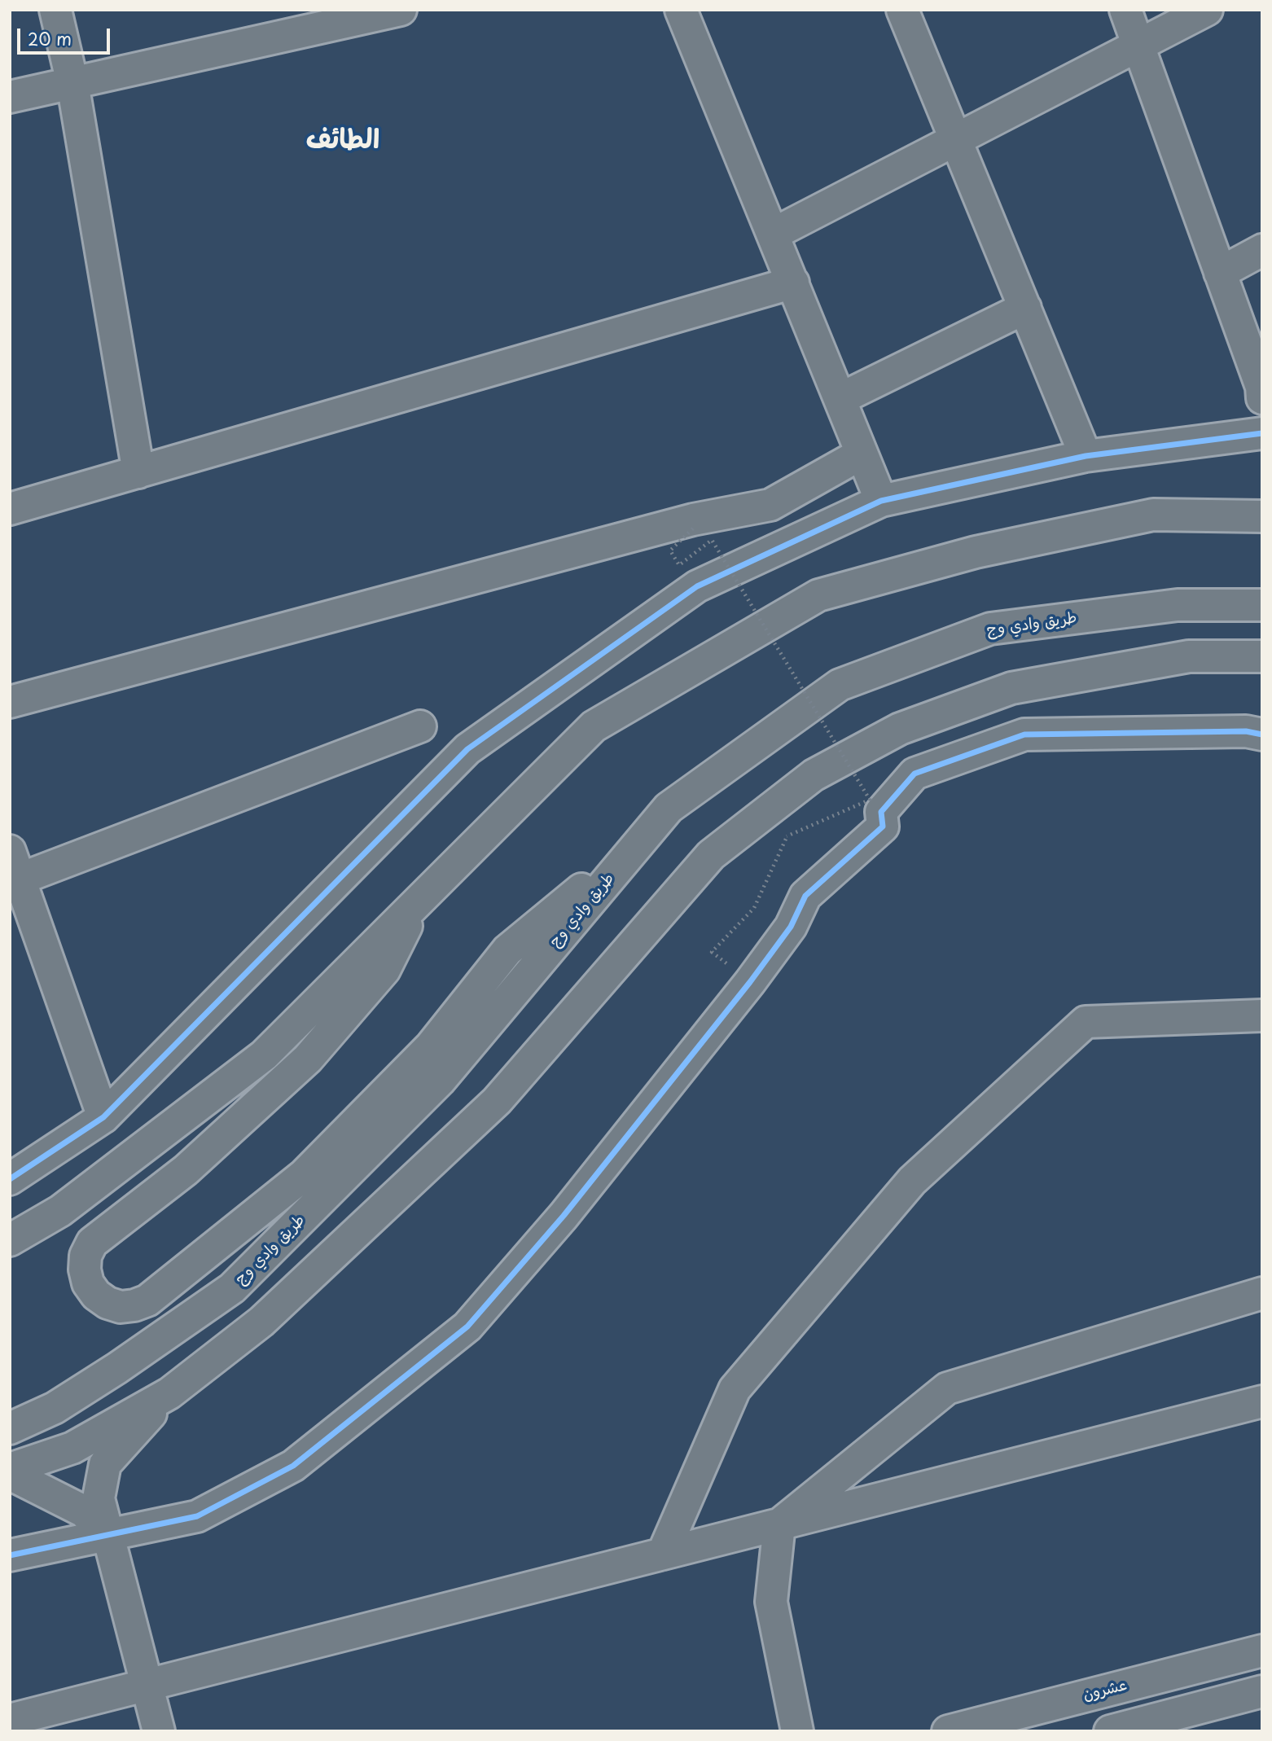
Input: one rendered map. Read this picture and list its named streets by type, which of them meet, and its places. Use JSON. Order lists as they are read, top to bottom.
{
  "streets": {
    "street": ["طريق وادي وج", "عشرون"]
  },
  "districts": ["الطائف"],
  "scale_bar": "20 m"
}
